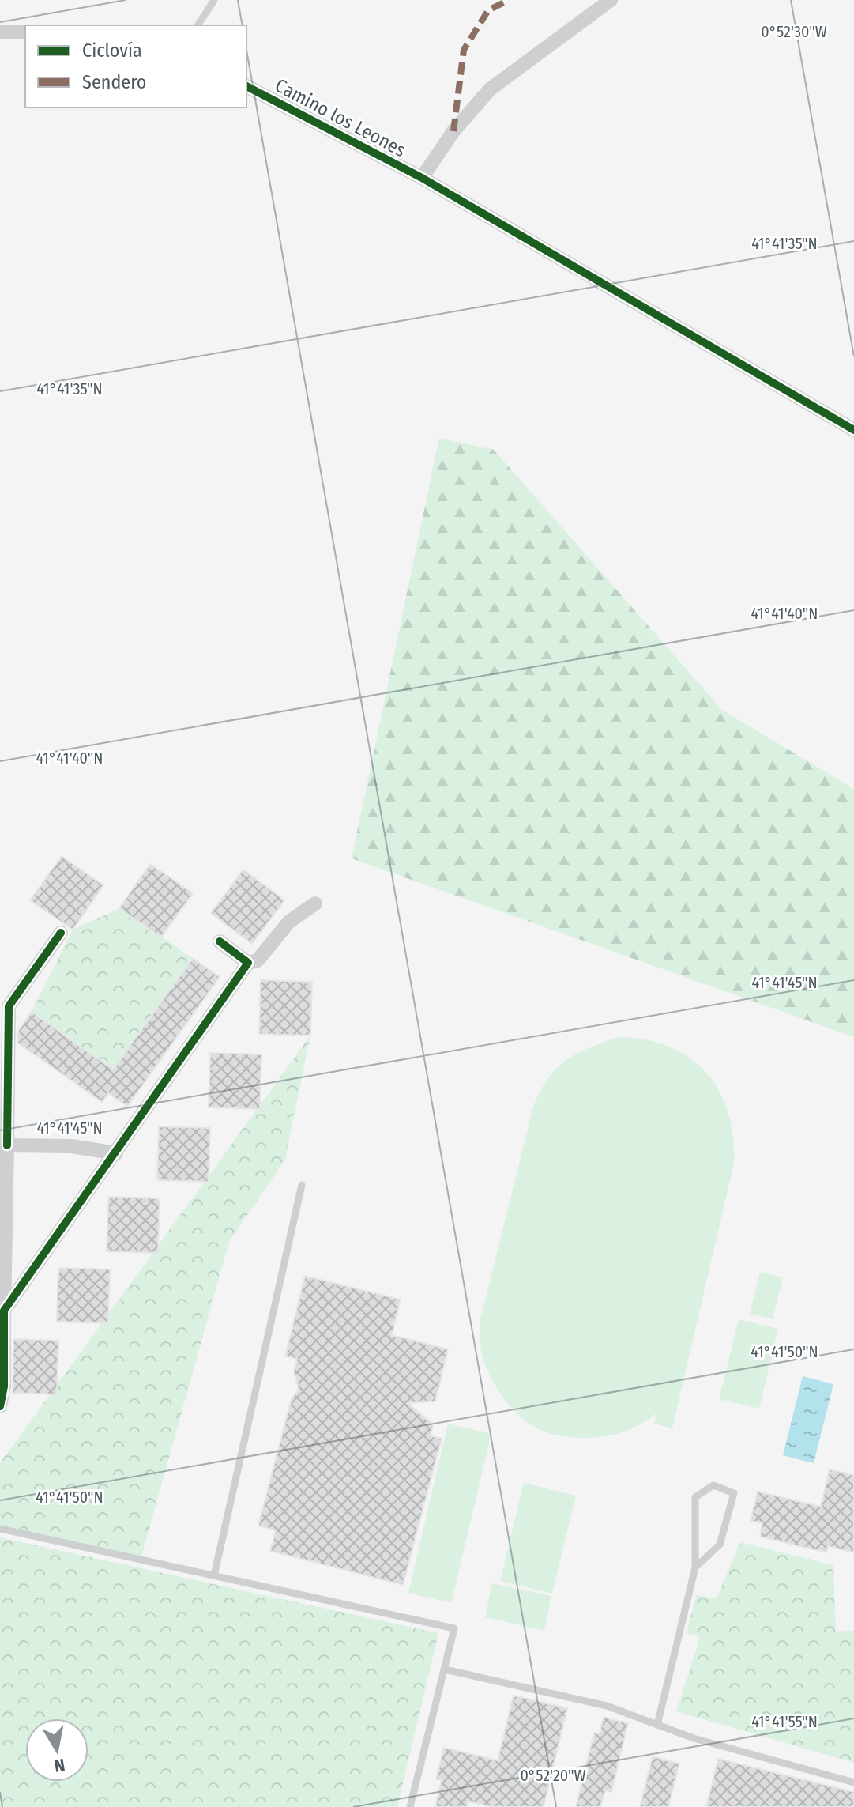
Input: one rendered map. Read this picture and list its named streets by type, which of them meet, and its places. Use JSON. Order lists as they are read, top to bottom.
{
  "streets": {
    "street": ["Camino los Leones"]
  },
  "legend": ["Ciclovía", "Sendero"],
  "north": "bottom",
  "coordinates": [
    "0°52'30\"W",
    "41°41'35\"N",
    "41°41'40\"N",
    "41°41'45\"N",
    "41°41'50\"N",
    "41°41'55\"N",
    "0°52'20\"W"
  ]
}
